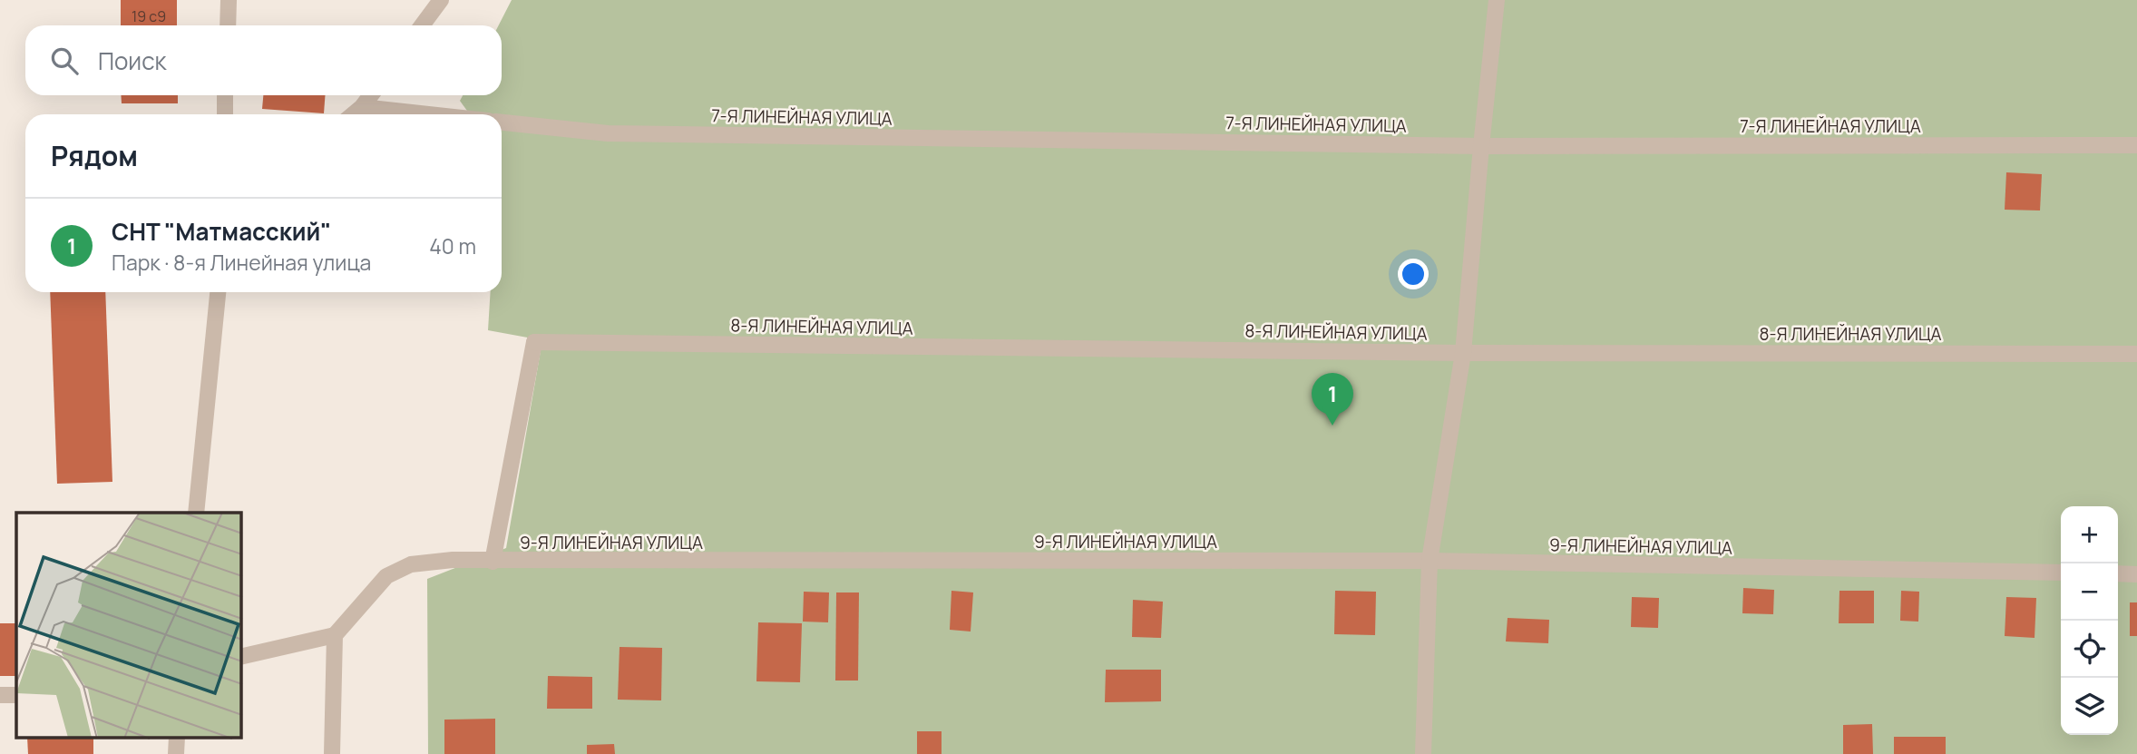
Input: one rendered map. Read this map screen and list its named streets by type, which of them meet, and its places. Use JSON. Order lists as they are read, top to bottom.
{
  "streets": {
    "street": ["7-Я ЛИНЕЙНАЯ УЛИЦА", "8-Я ЛИНЕЙНАЯ УЛИЦА", "9-Я ЛИНЕЙНАЯ УЛИЦА"]
  },
  "crossings": [
    ["8-Я ЛИНЕЙНАЯ УЛИЦА", "9-Я ЛИНЕЙНАЯ УЛИЦА"]
  ],
  "house_numbers": ["19 с9"],
  "page": {
    "search": "Поиск",
    "heading": "Рядом",
    "list": [
      {
        "mark": "1",
        "name": "СНТ \"Матмасский\"",
        "note": "Парк · 8-я Линейная улица",
        "value": "40 m"
      }
    ],
    "pins": "1",
    "map_buttons": ["+", "−"]
  }
}
